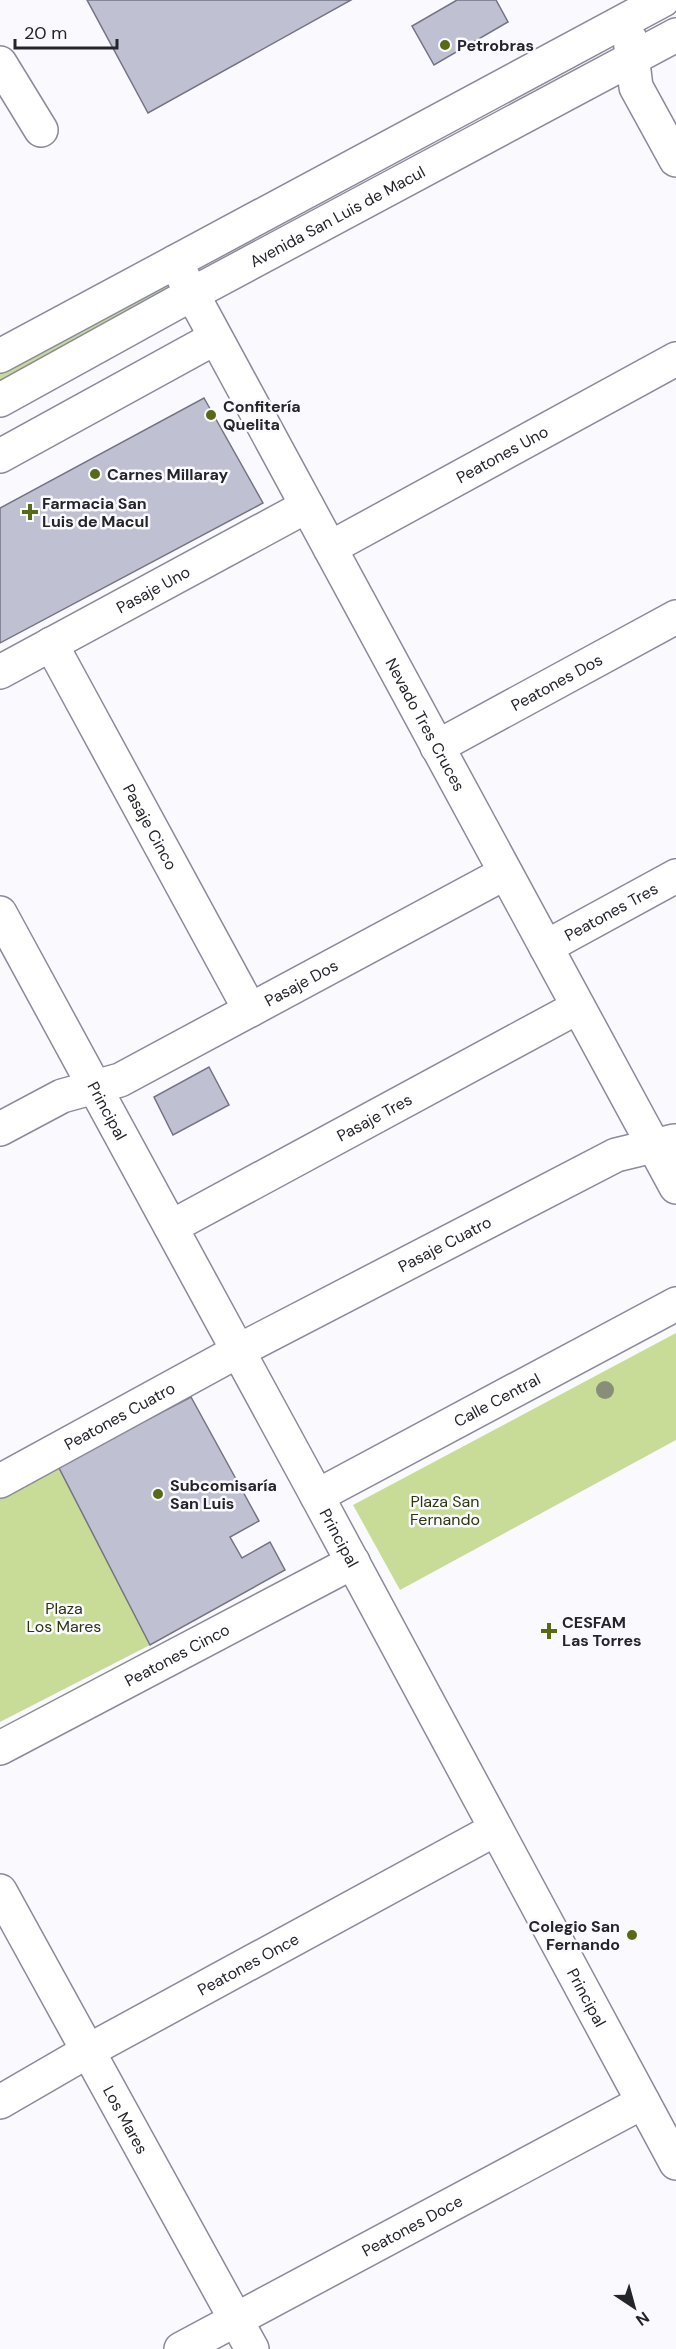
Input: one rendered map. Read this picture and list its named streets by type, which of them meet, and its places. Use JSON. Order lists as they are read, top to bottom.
{
  "streets": {
    "street": [
      "Avenida San Luis de Macul",
      "Peatones Uno",
      "Pasaje Uno",
      "Peatones Dos",
      "Nevado Tres Cruces",
      "Pasaje Cinco",
      "Peatones Tres",
      "Pasaje Dos",
      "Principal",
      "Pasaje Tres",
      "Pasaje Cuatro",
      "Calle Central",
      "Peatones Cuatro",
      "Peatones Cinco",
      "Peatones Once",
      "Los Mares",
      "Peatones Doce"
    ]
  },
  "crossings": [
    ["Avenida San Luis de Macul", "Nevado Tres Cruces"],
    ["Peatones Uno", "Nevado Tres Cruces"],
    ["Pasaje Uno", "Nevado Tres Cruces"],
    ["Pasaje Uno", "Pasaje Cinco"],
    ["Peatones Dos", "Nevado Tres Cruces"],
    ["Nevado Tres Cruces", "Peatones Tres"],
    ["Nevado Tres Cruces", "Pasaje Dos"],
    ["Nevado Tres Cruces", "Pasaje Tres"],
    ["Nevado Tres Cruces", "Pasaje Cuatro"],
    ["Pasaje Cinco", "Pasaje Dos"],
    ["Pasaje Dos", "Principal"],
    ["Principal", "Pasaje Tres"],
    ["Principal", "Pasaje Cuatro"],
    ["Principal", "Calle Central"],
    ["Principal", "Peatones Cuatro"],
    ["Principal", "Peatones Cinco"],
    ["Principal", "Peatones Once"],
    ["Principal", "Peatones Doce"],
    ["Pasaje Cuatro", "Peatones Cuatro"],
    ["Peatones Once", "Los Mares"],
    ["Los Mares", "Peatones Doce"]
  ],
  "parks": ["Plaza San Fernando", "Plaza Los Mares"],
  "places": {
    "other": [
      "Petrobras",
      "Confitería Quelita",
      "Carnes Millaray",
      "Subcomisaría San Luis",
      "Colegio San Fernando"
    ],
    "health": ["Farmacia San Luis de Macul", "CESFAM Las Torres"]
  },
  "scale_bar": "20 m",
  "north": "bottom right"
}
